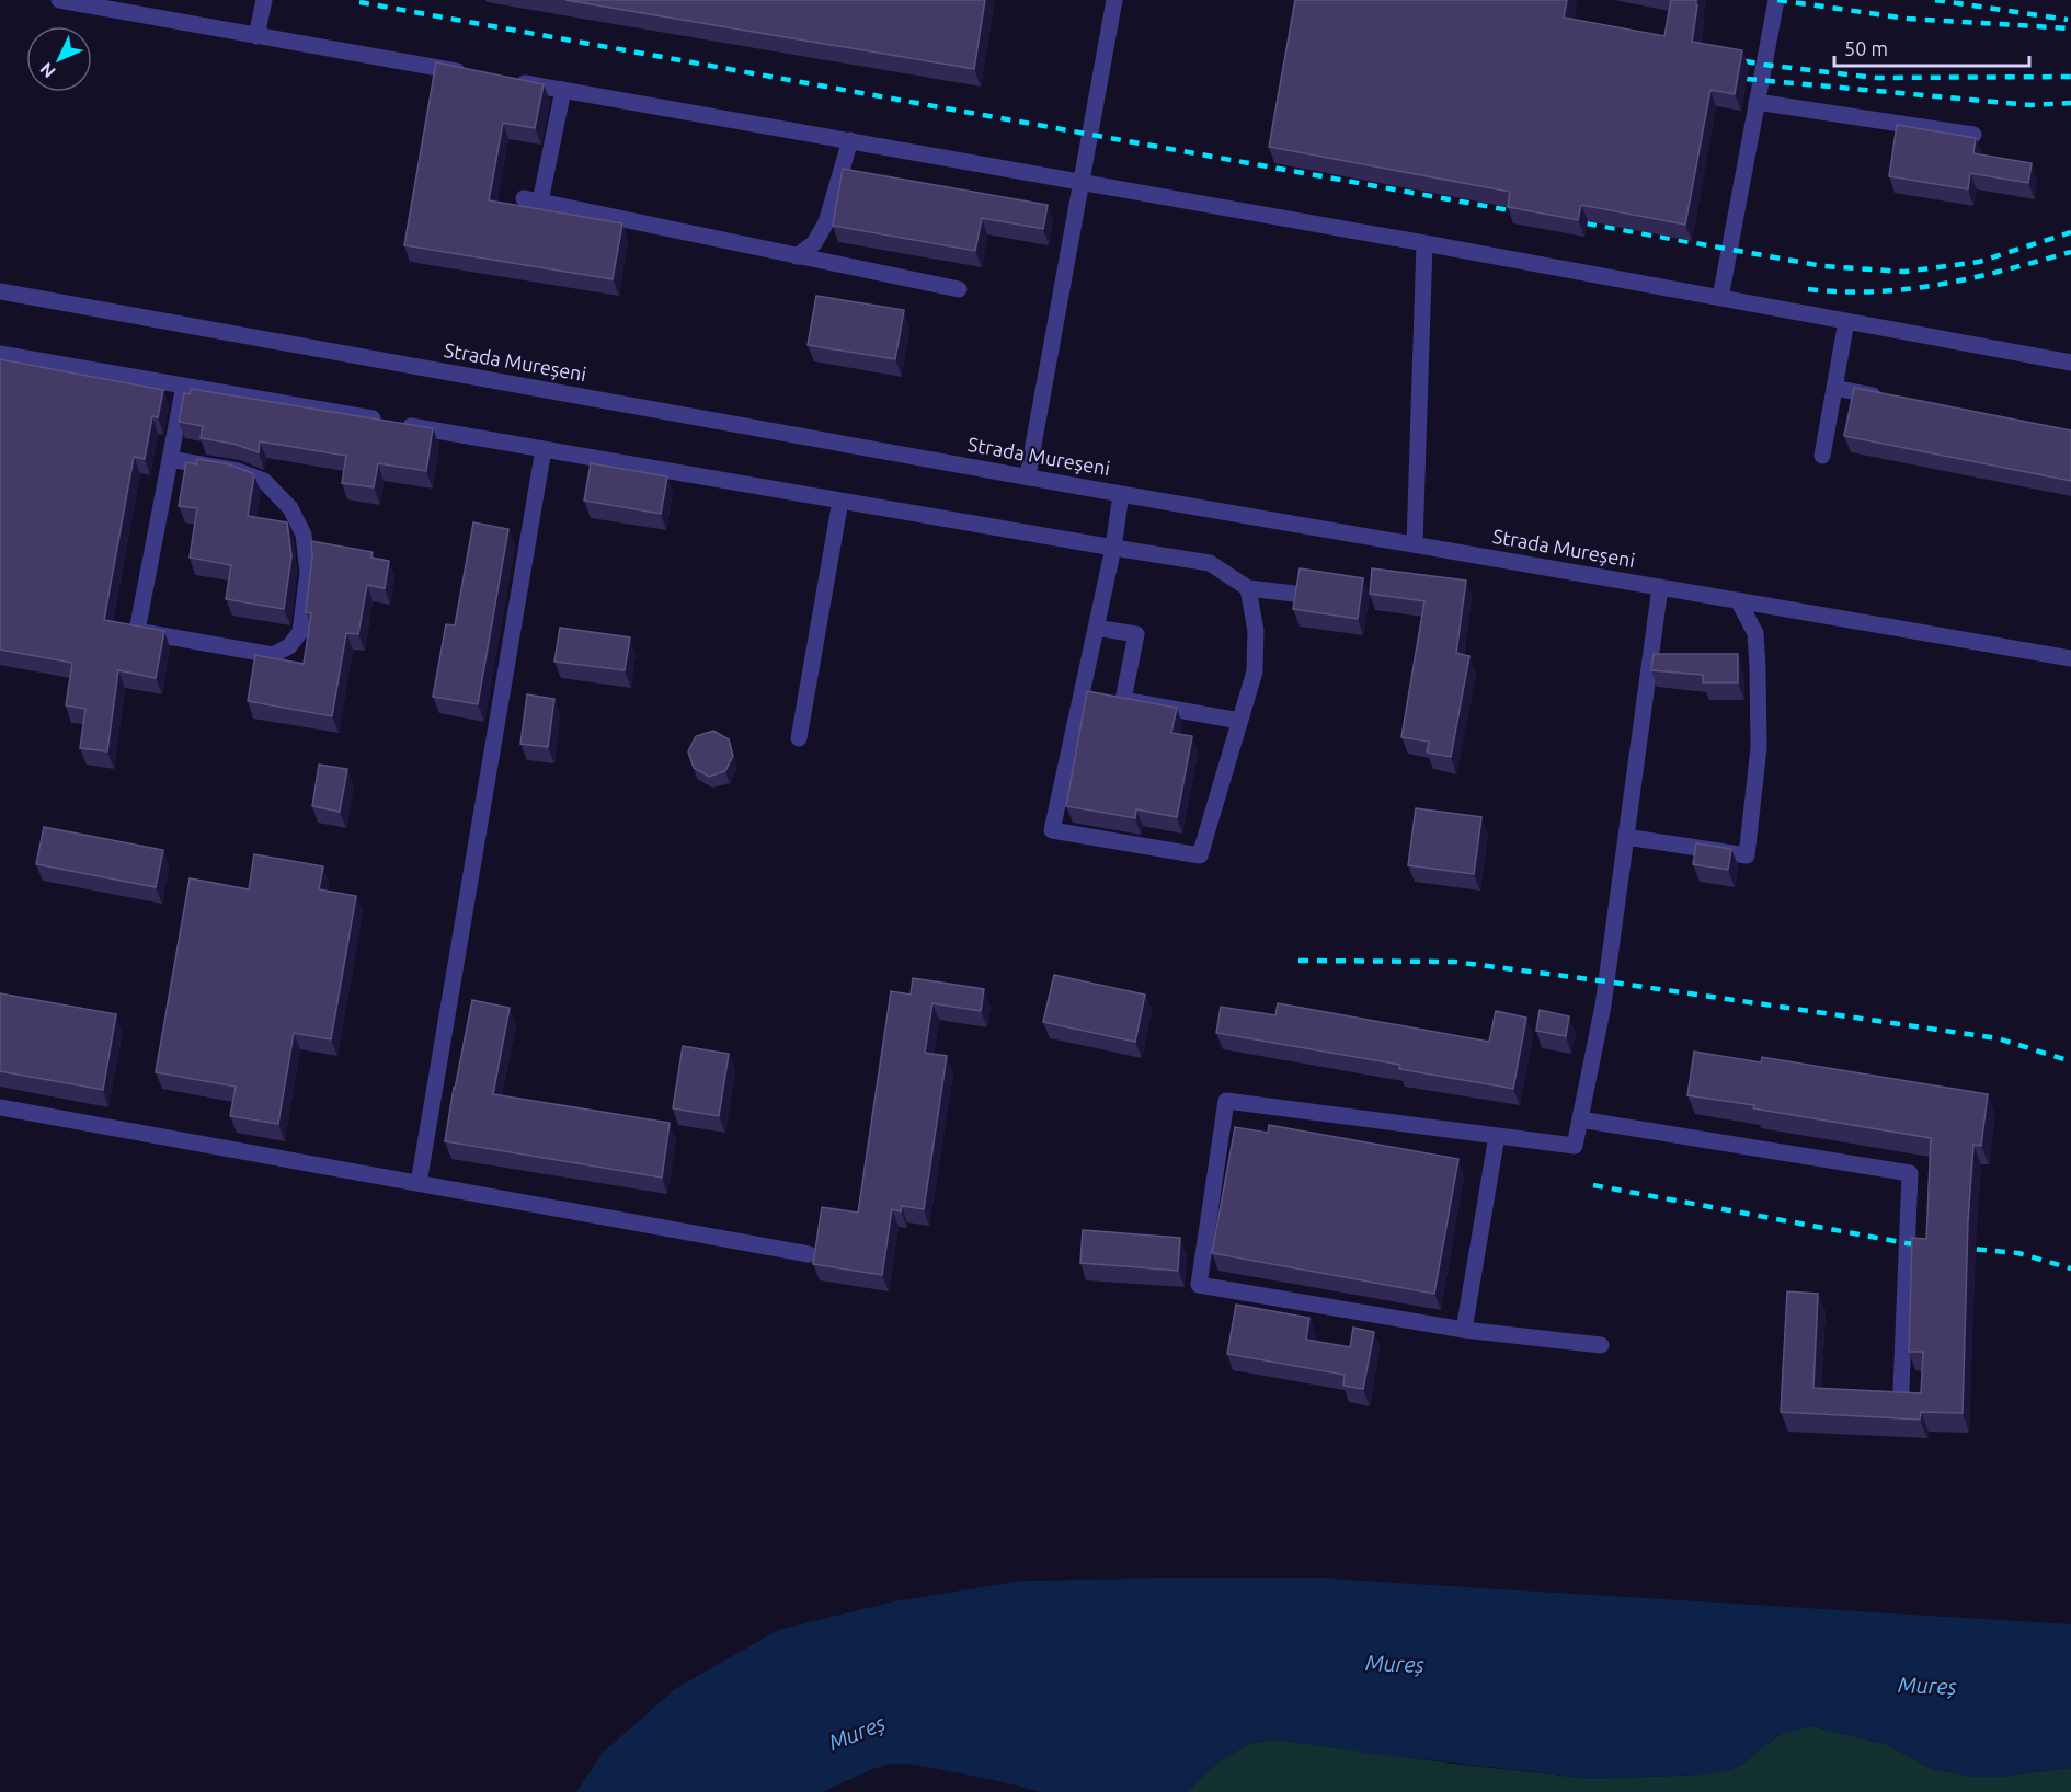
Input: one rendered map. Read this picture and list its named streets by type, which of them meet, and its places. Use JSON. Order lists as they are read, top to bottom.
{
  "streets": {
    "street": ["Strada Mureșeni"]
  },
  "water": ["Mureș"],
  "scale_bar": "50 m",
  "north": "bottom left"
}
